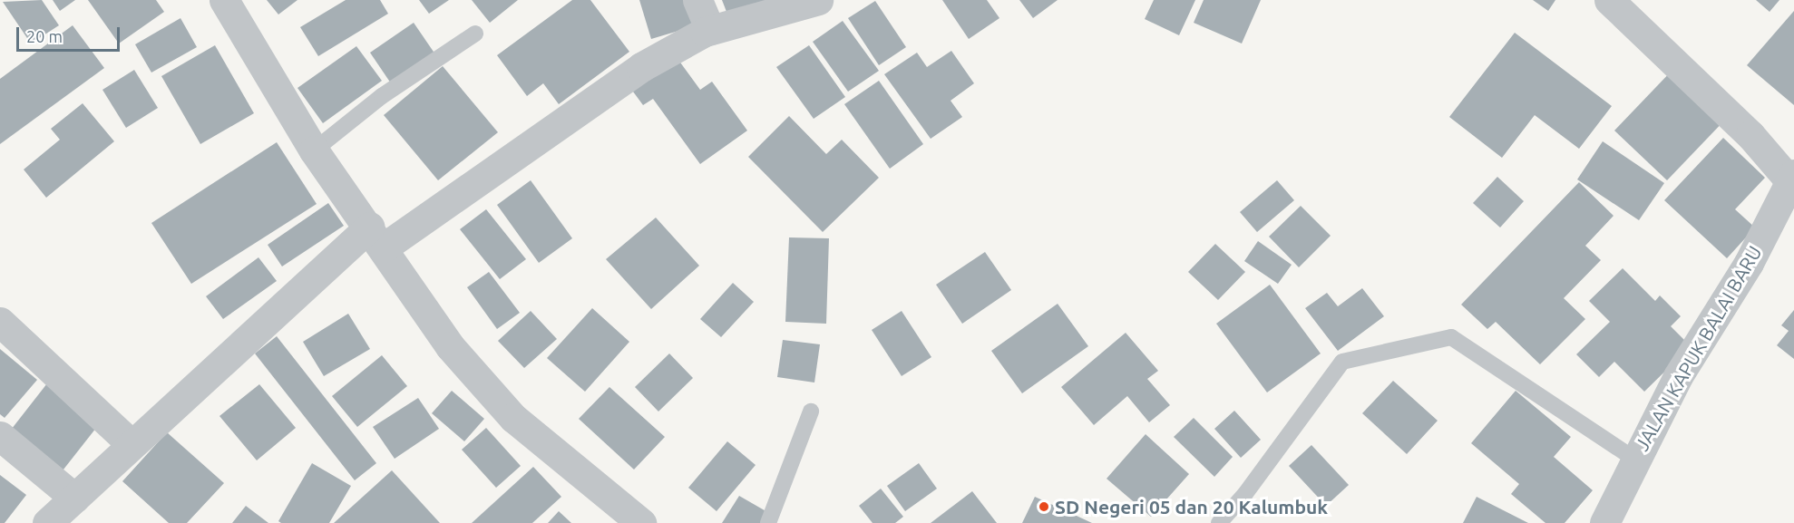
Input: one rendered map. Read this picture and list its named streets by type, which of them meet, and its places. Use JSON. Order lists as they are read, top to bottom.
{
  "streets": {
    "street": ["JALAN KAPUK BALAI BARU"]
  },
  "places": ["SD Negeri 05 dan 20 Kalumbuk"],
  "scale_bar": "20 m"
}
